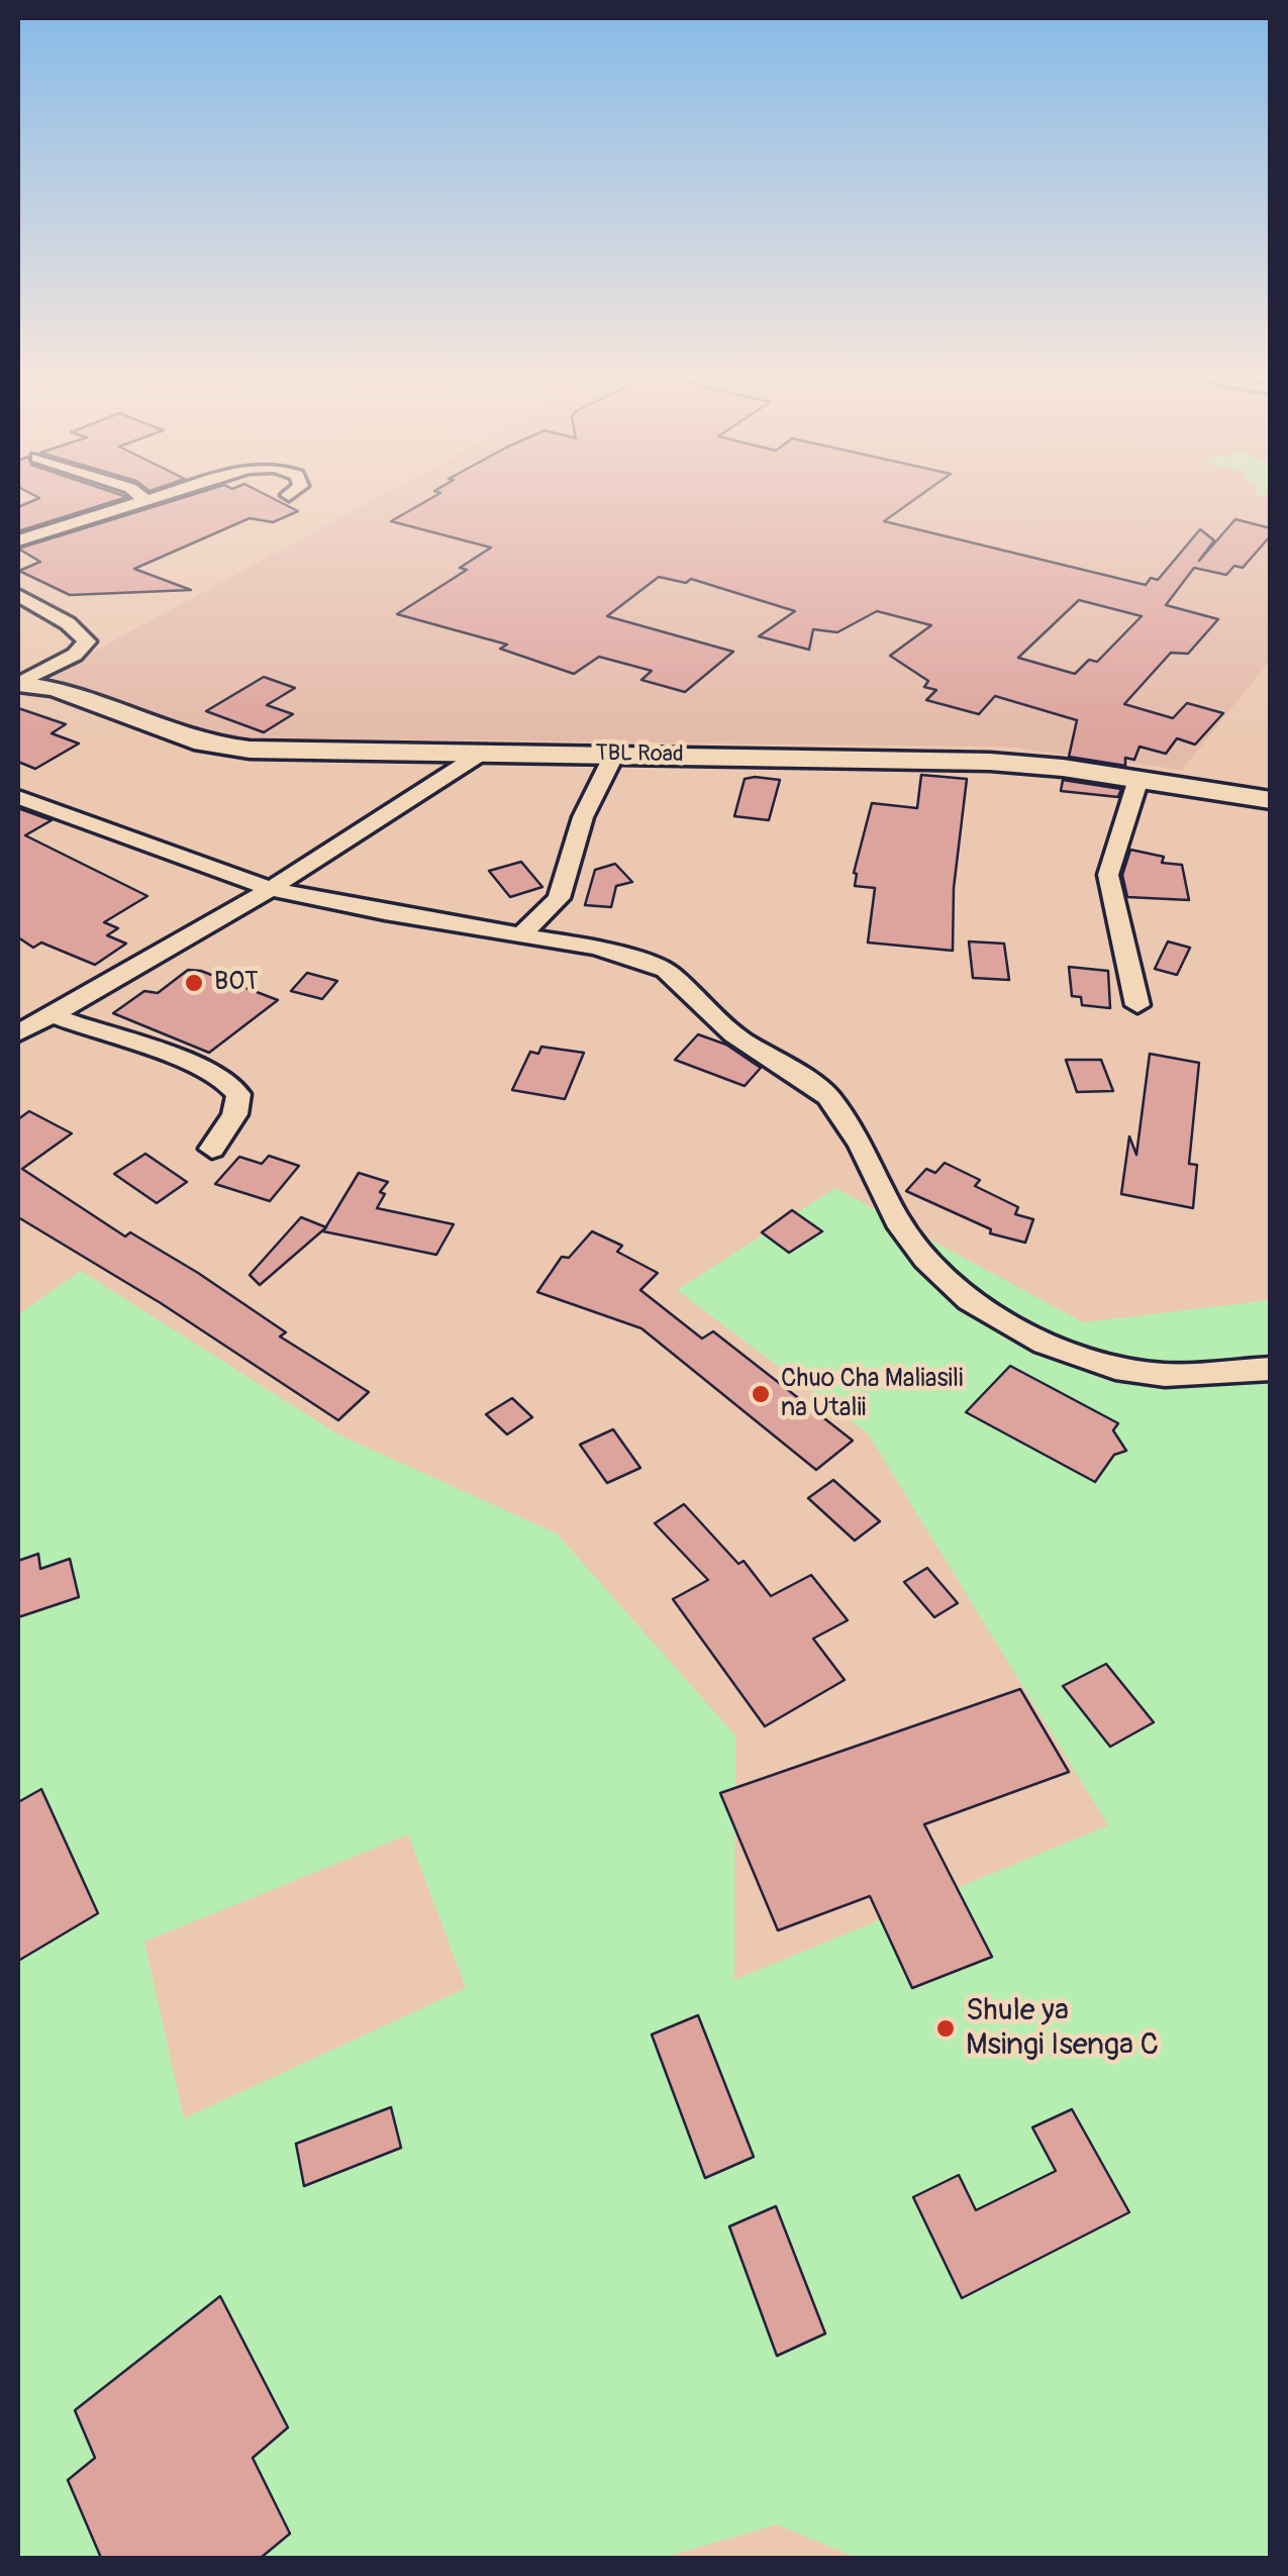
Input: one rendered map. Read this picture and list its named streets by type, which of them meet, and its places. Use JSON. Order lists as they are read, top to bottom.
{
  "streets": {
    "street": ["TBL Road"]
  },
  "places": ["BOT", "Chuo Cha Maliasili na Utalii", "Shule ya Msingi Isenga C"]
}
